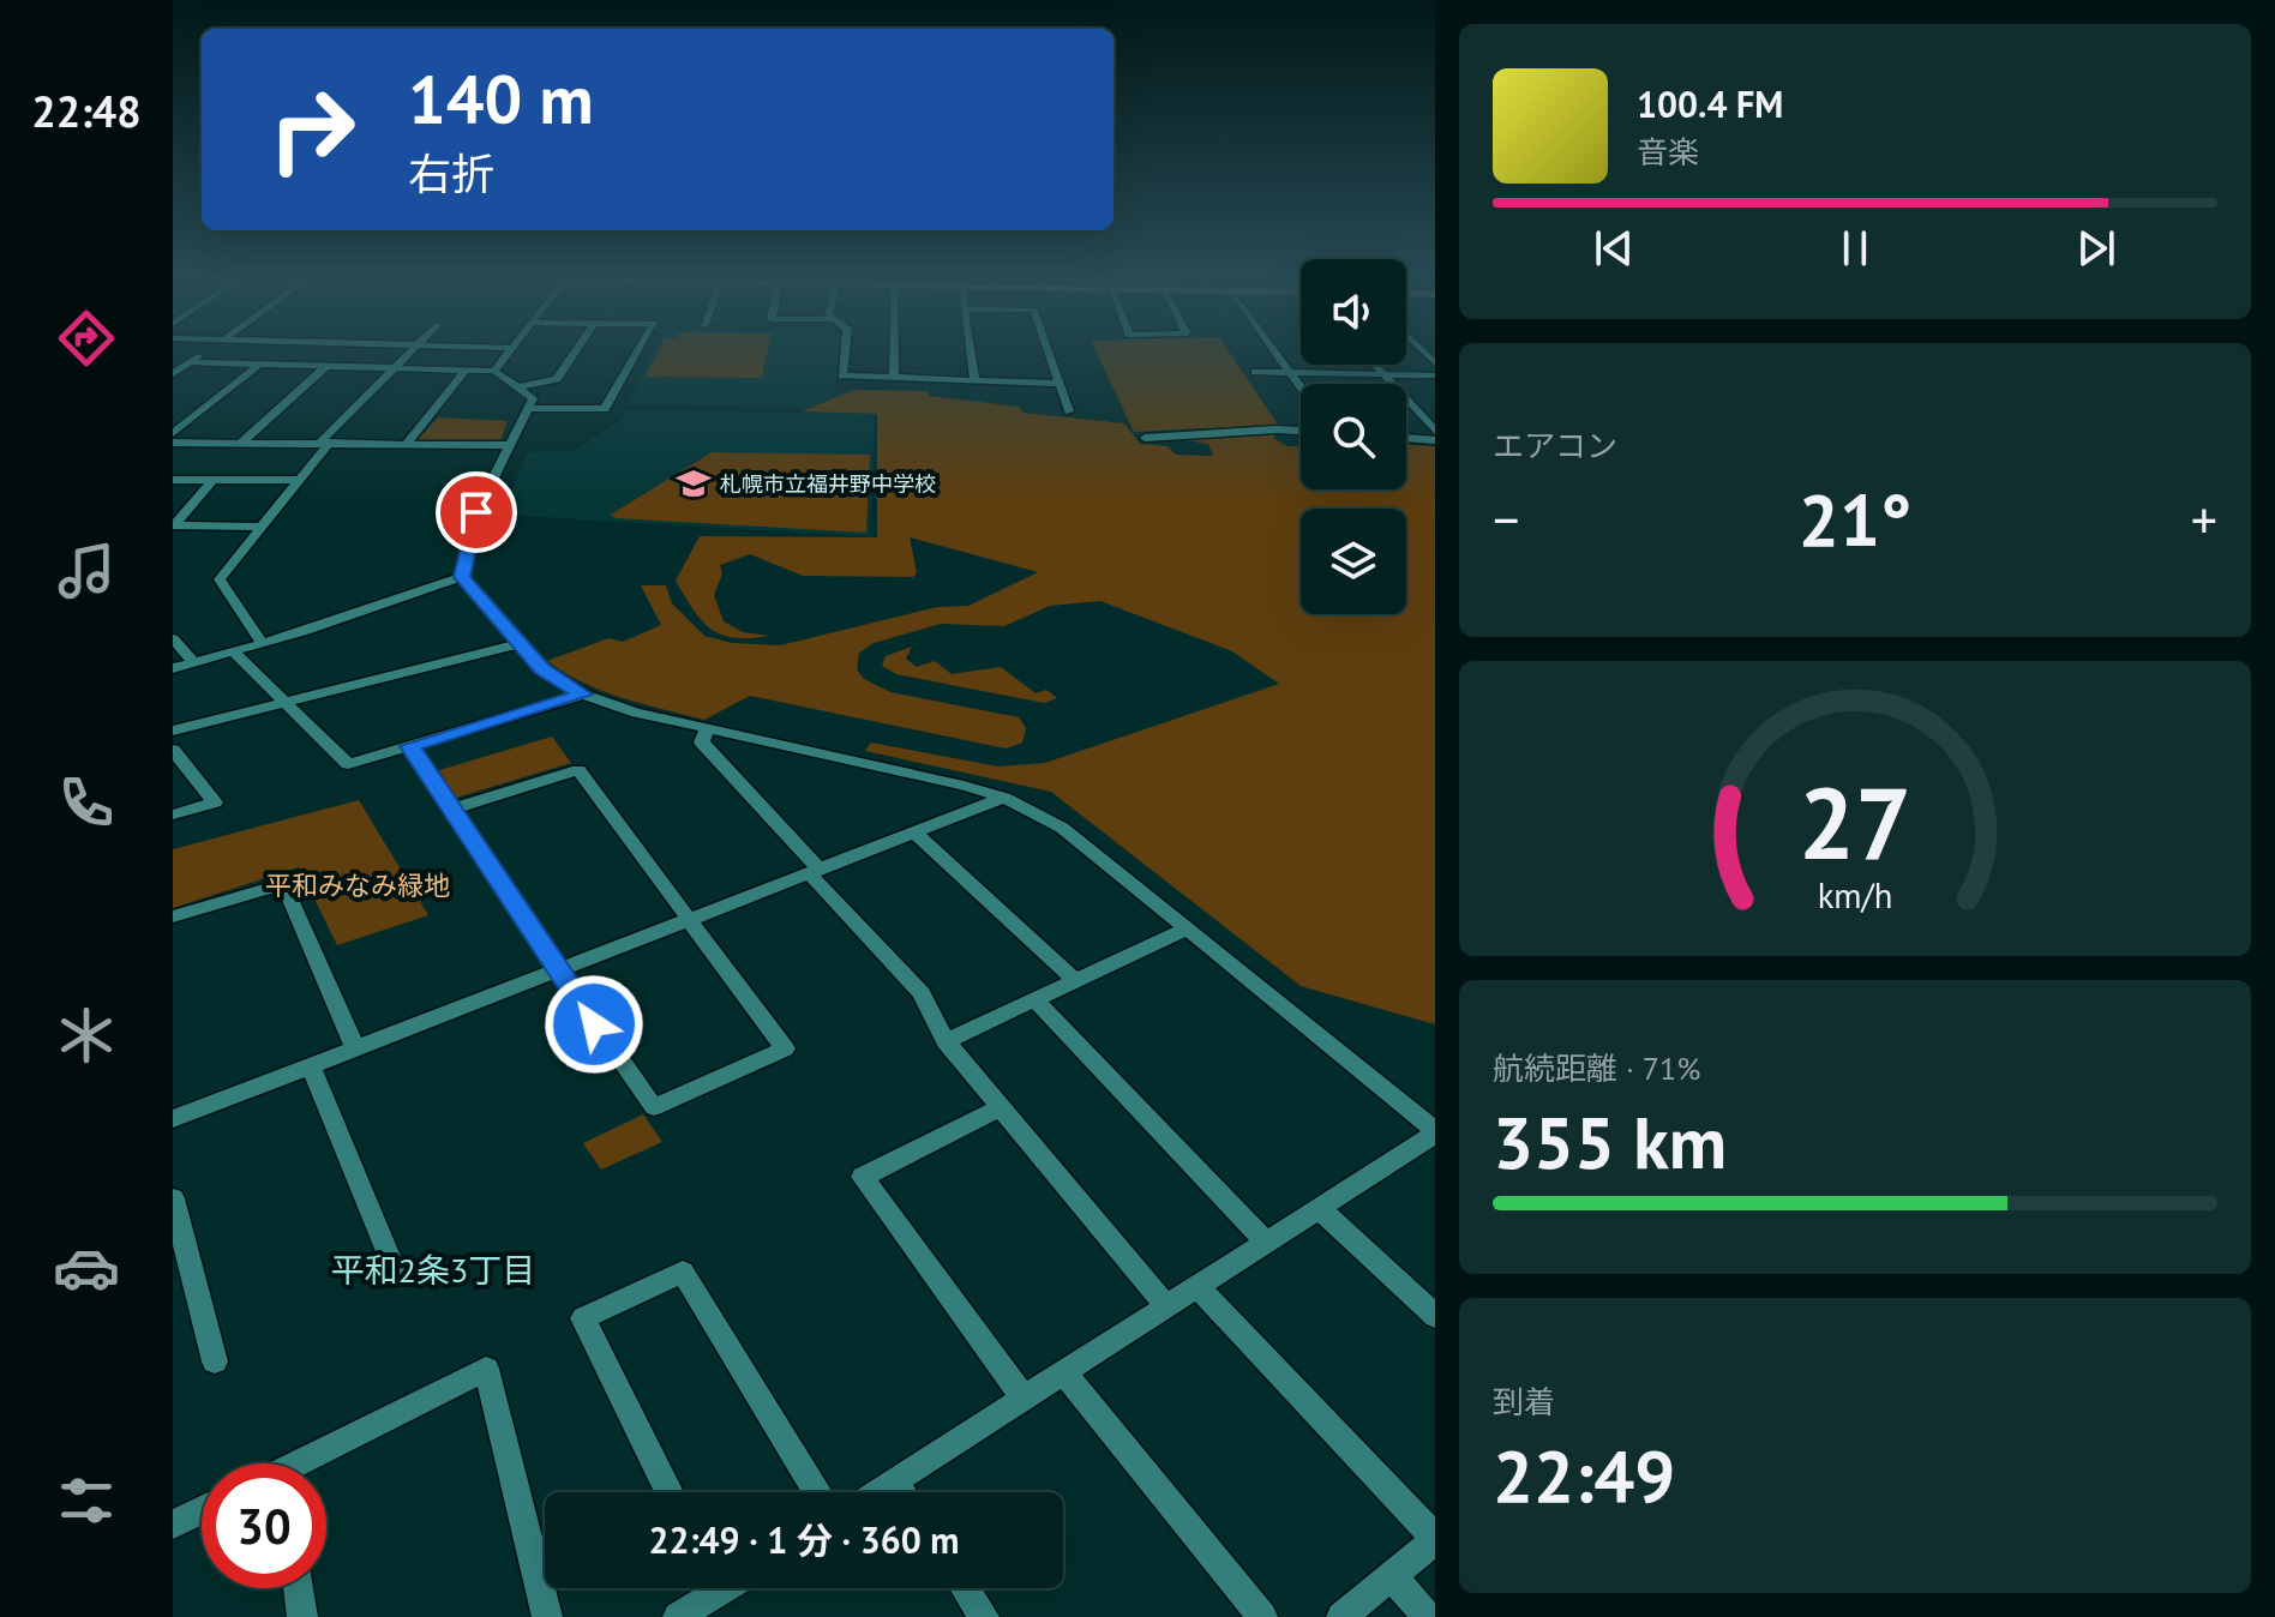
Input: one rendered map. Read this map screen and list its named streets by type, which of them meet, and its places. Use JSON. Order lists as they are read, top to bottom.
{
  "districts": ["平和2条3丁目"],
  "parks": ["平和みなみ緑地"],
  "places": {
    "school or university": ["札幌市立福井野中学校"]
  },
  "page": {
    "tabs": "22:48",
    "turn": ["140 m", "右折"],
    "song": ["100.4 FM", "音楽"],
    "tile": [
      "エアコン",
      ["航続距離 · 71%", "355 km"],
      ["到着", "22:49"]
    ],
    "heat": ["−", "21°", "+"],
    "limit": "30",
    "trip": "22:49 · 1 分 · 360 m",
    "gauge": ["27", "km/h"]
  }
}
